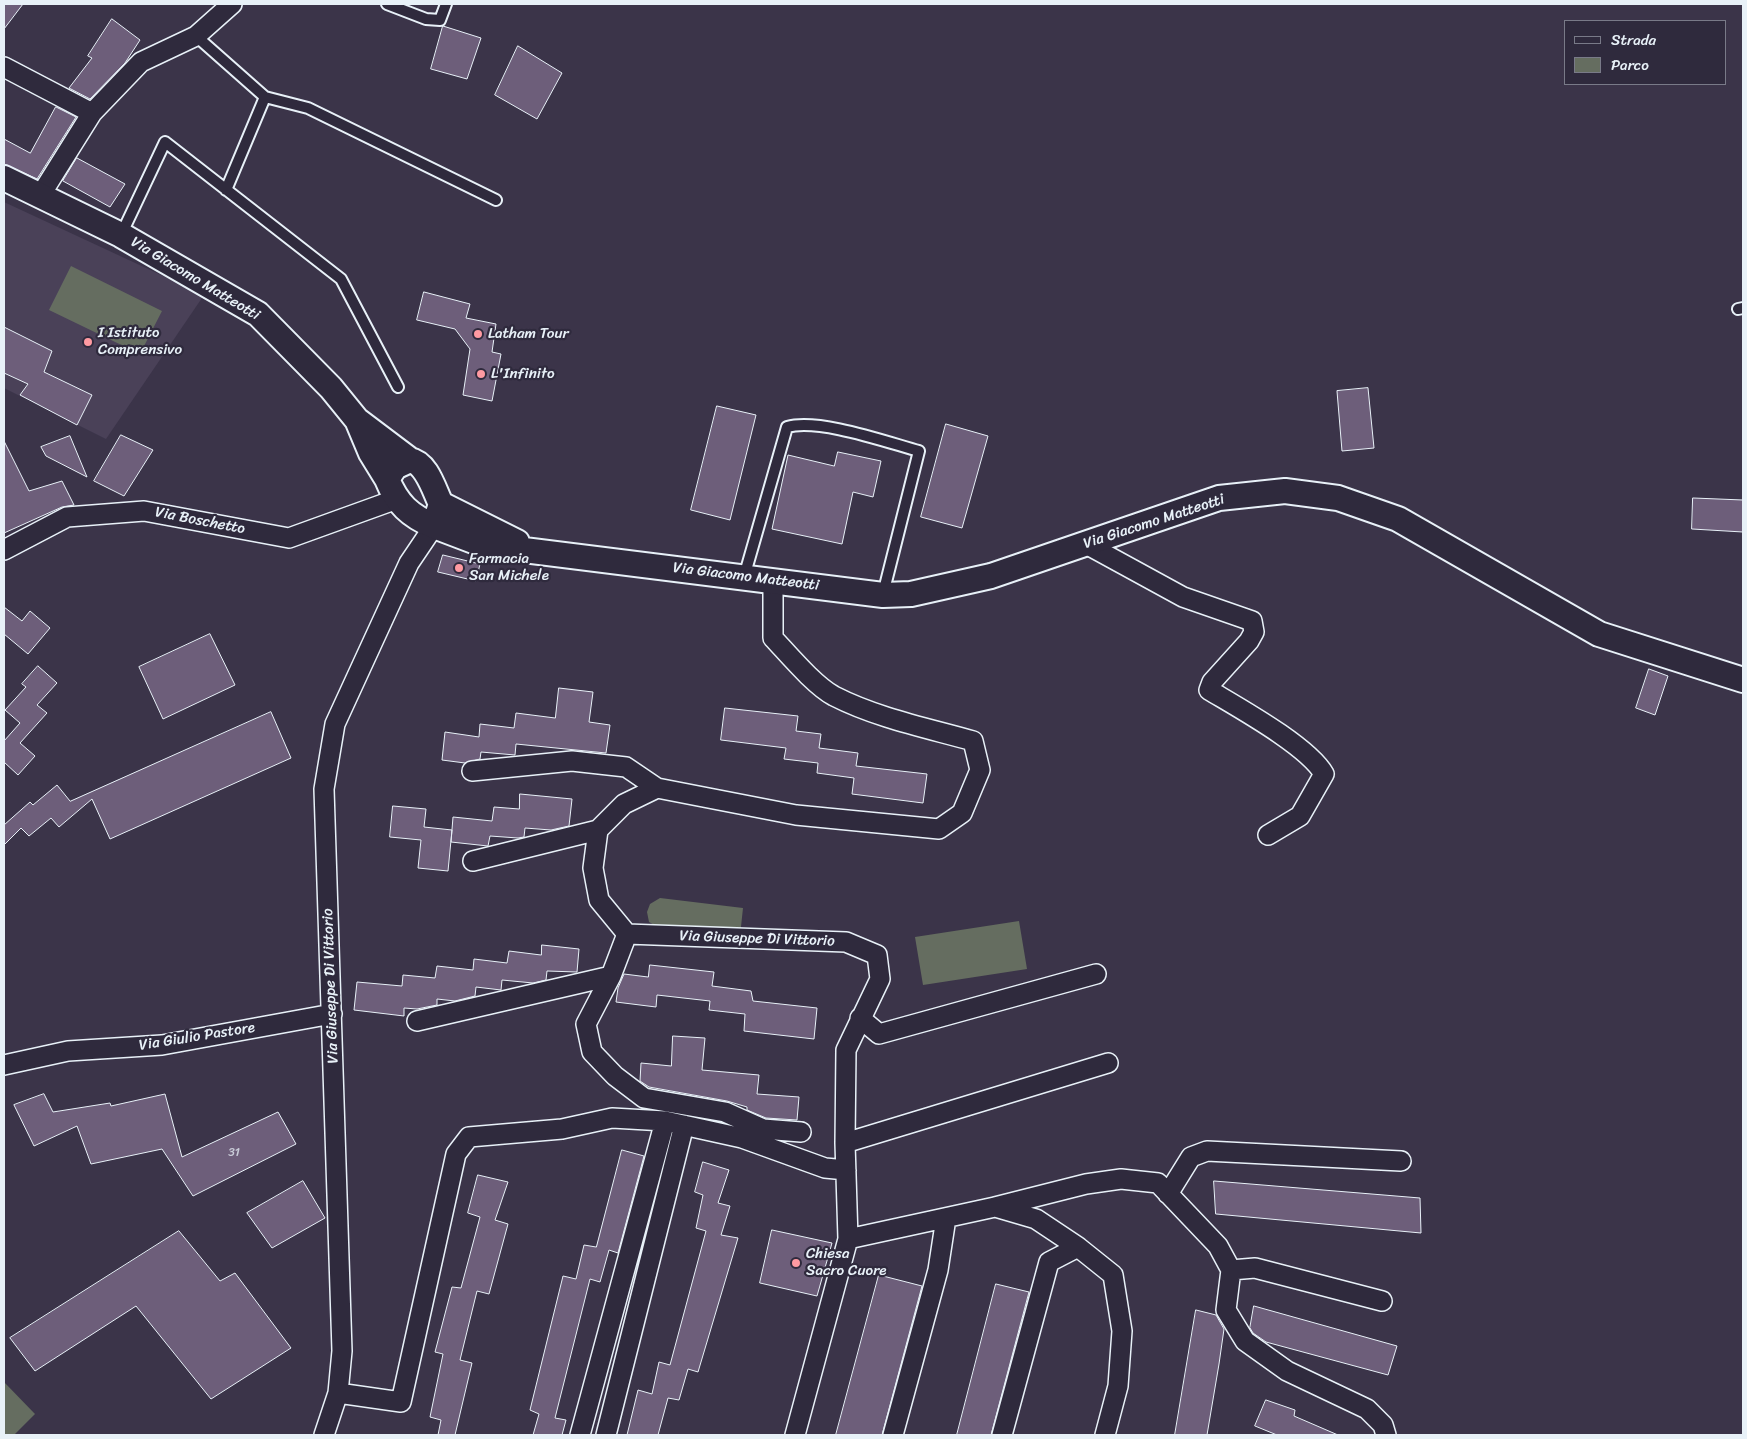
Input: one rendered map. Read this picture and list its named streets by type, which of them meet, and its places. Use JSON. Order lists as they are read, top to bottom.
{
  "streets": {
    "street": [
      "Via Giacomo Matteotti",
      "Via Boschetto",
      "Via Giuseppe Di Vittorio",
      "Via Giulio Pastore"
    ]
  },
  "crossings": [
    ["Via Giacomo Matteotti", "Via Boschetto"],
    ["Via Giacomo Matteotti", "Via Giuseppe Di Vittorio"],
    ["Via Giuseppe Di Vittorio", "Via Giulio Pastore"]
  ],
  "places": [
    "Latham Tour",
    "I Istituto Comprensivo",
    "L'Infinito",
    "Farmacia San Michele",
    "Chiesa Sacro Cuore"
  ],
  "house_numbers": ["31"],
  "legend": ["Strada", "Parco"]
}
